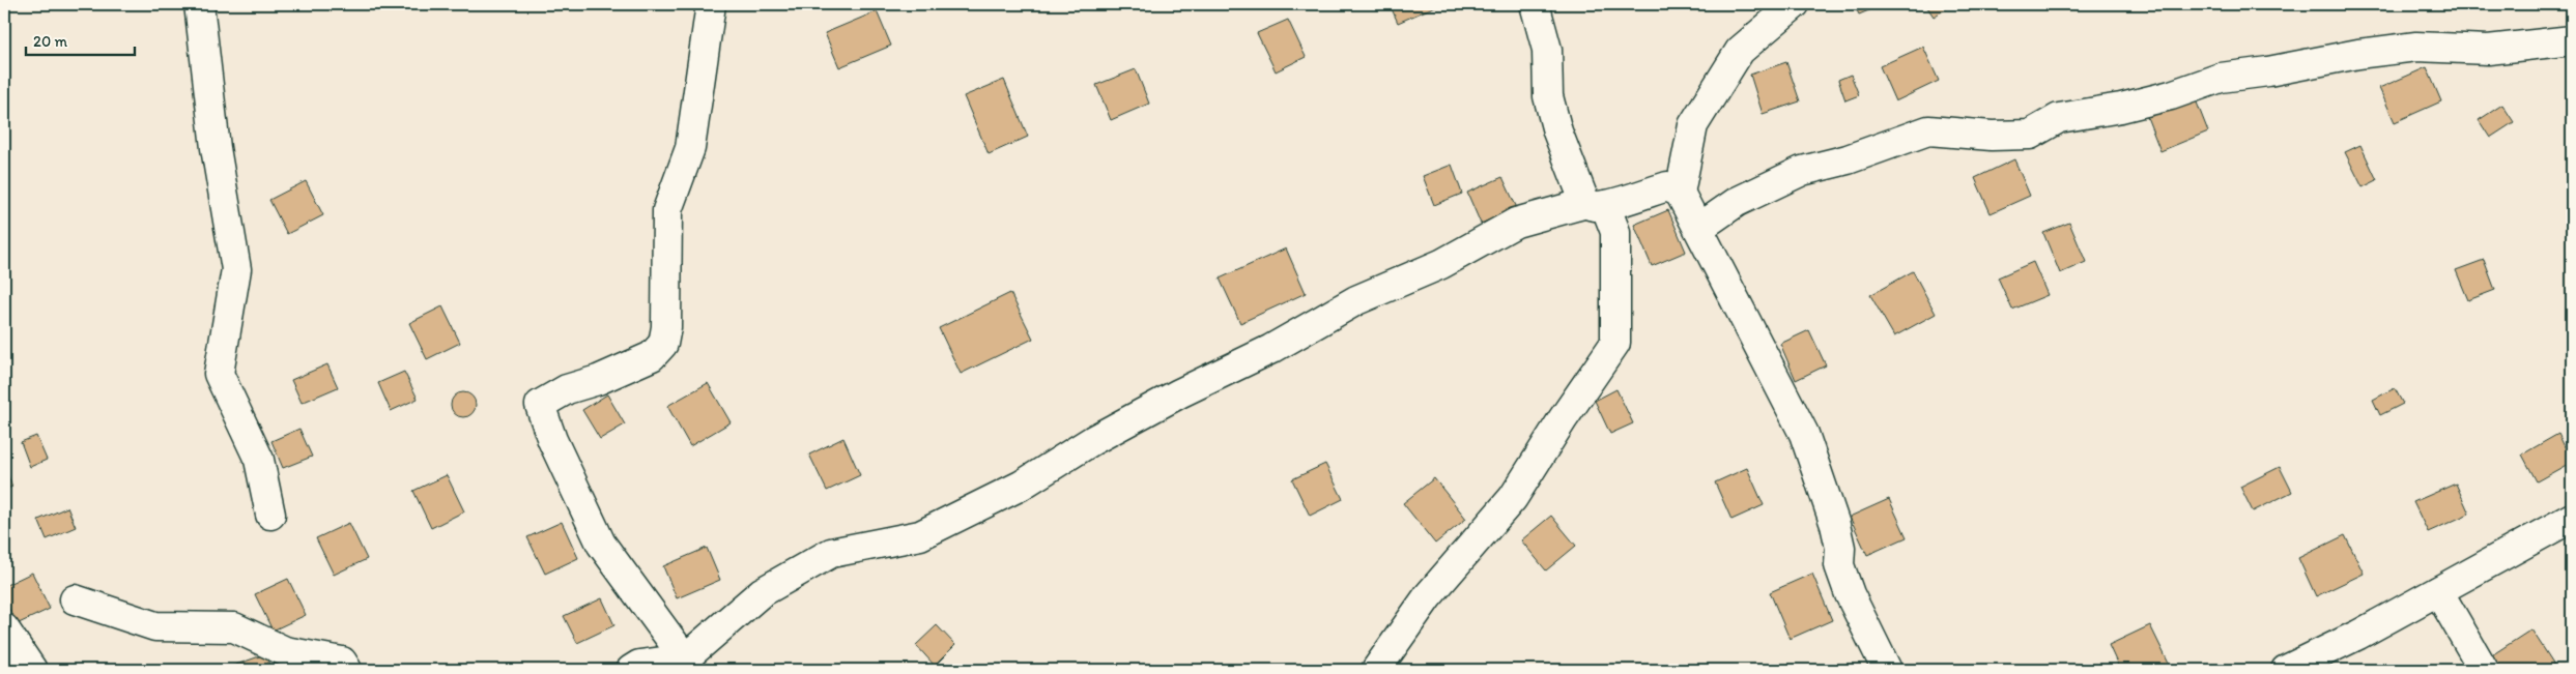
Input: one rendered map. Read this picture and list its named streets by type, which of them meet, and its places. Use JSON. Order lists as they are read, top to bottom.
{
  "scale_bar": "20 m"
}
